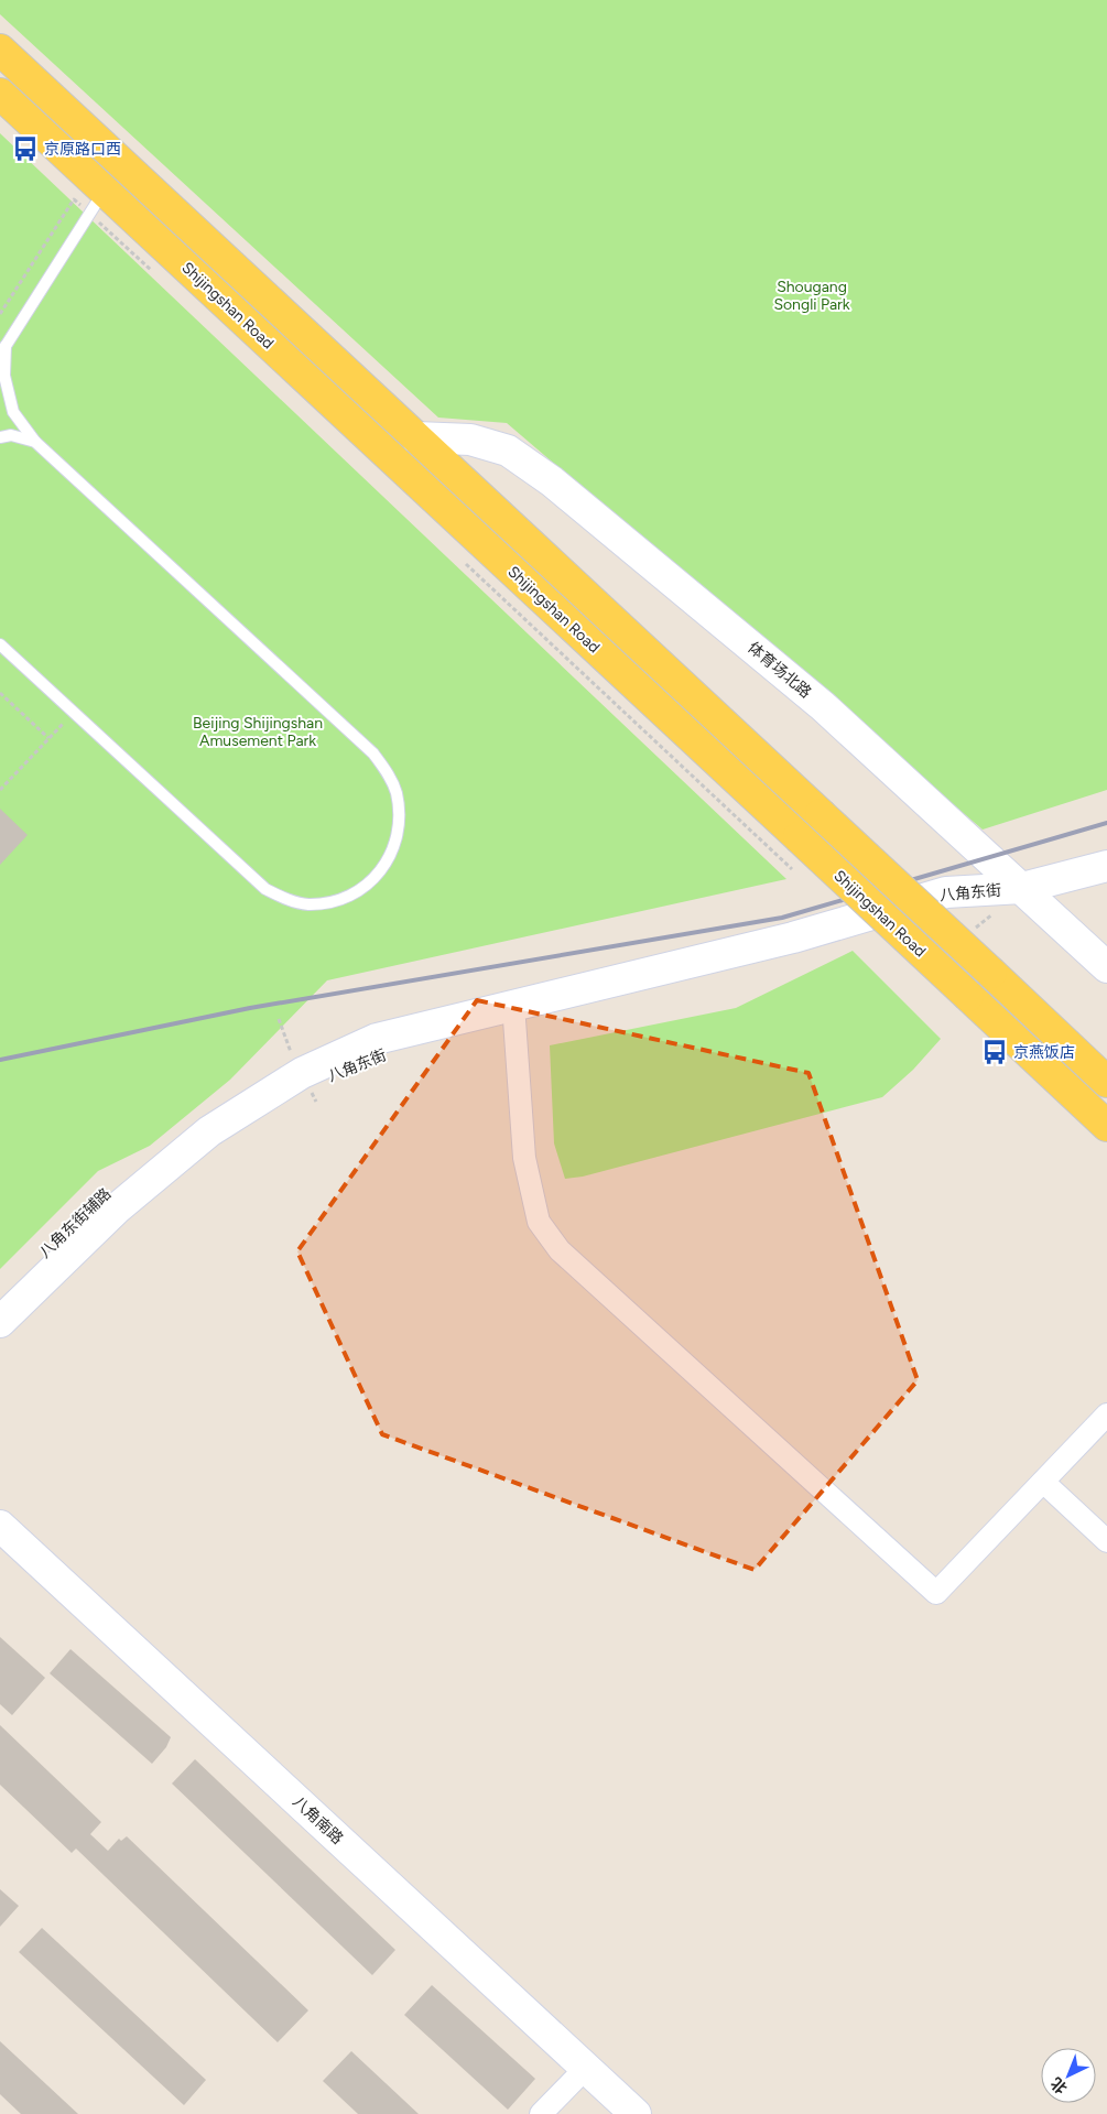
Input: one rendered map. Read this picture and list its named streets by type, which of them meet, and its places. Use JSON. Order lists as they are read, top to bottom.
{
  "streets": {
    "main road": ["Shijingshan Road"],
    "street": [
      "体育场北路",
      "八角东街",
      "八角东街辅路",
      "八角南路"
    ]
  },
  "crossings": [
    ["Shijingshan Road", "体育场北路"],
    ["体育场北路", "八角东街"],
    ["八角东街", "八角东街辅路"]
  ],
  "parks": ["Shougang Songli Park", "Beijing Shijingshan Amusement Park"],
  "places": {
    "bus stop": ["京原路口西", "京燕饭店"]
  },
  "north": "bottom left"
}
